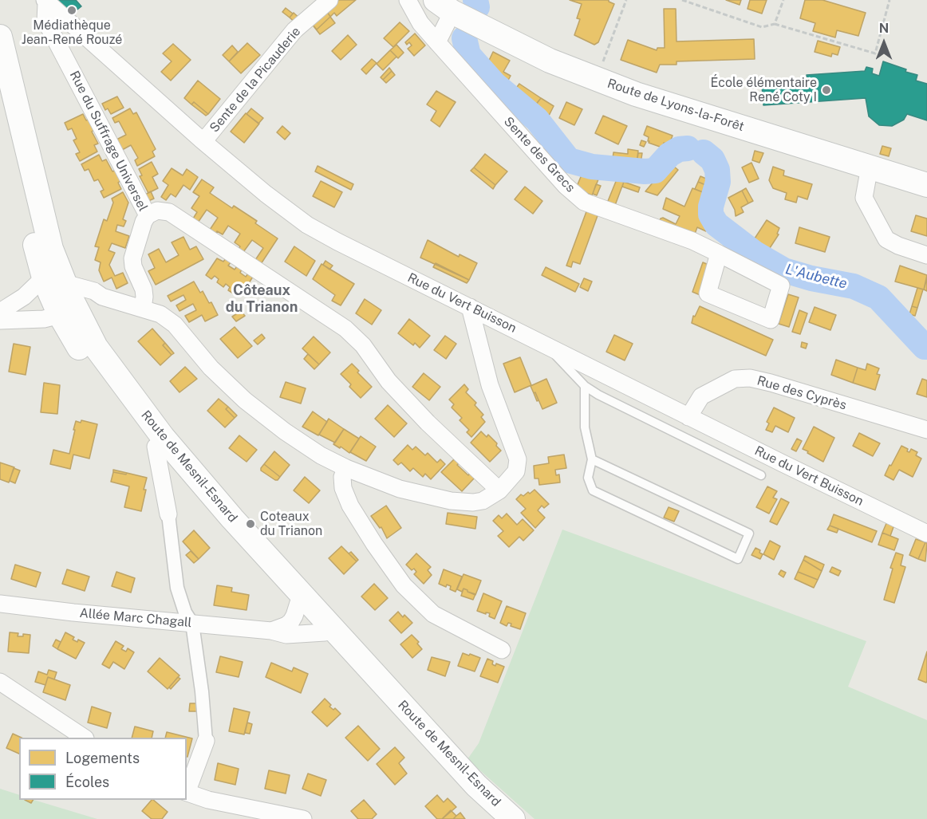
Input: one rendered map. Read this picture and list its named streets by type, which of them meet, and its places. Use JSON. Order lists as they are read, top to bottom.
{
  "streets": {
    "main road": ["Route de Lyons-la-Forêt", "Route de Mesnil-Esnard"],
    "street": [
      "Sente de la Picauderie",
      "Rue du Suffrage Universel",
      "Sente des Grecs",
      "Rue du Vert Buisson",
      "Rue des Cyprès",
      "Allée Marc Chagall"
    ]
  },
  "crossings": [
    ["Sente de la Picauderie", "Rue du Vert Buisson"],
    ["Rue du Suffrage Universel", "Rue du Vert Buisson"],
    ["Rue du Vert Buisson", "Rue des Cyprès"],
    ["Route de Mesnil-Esnard", "Allée Marc Chagall"]
  ],
  "districts": ["Côteaux du Trianon"],
  "water": ["L'Aubette"],
  "places": ["Médiathèque Jean-René Rouzé", "École élémentaire René Coty I", "Coteaux du Trianon"],
  "legend": ["Logements", "Écoles"],
  "north": "top"
}
